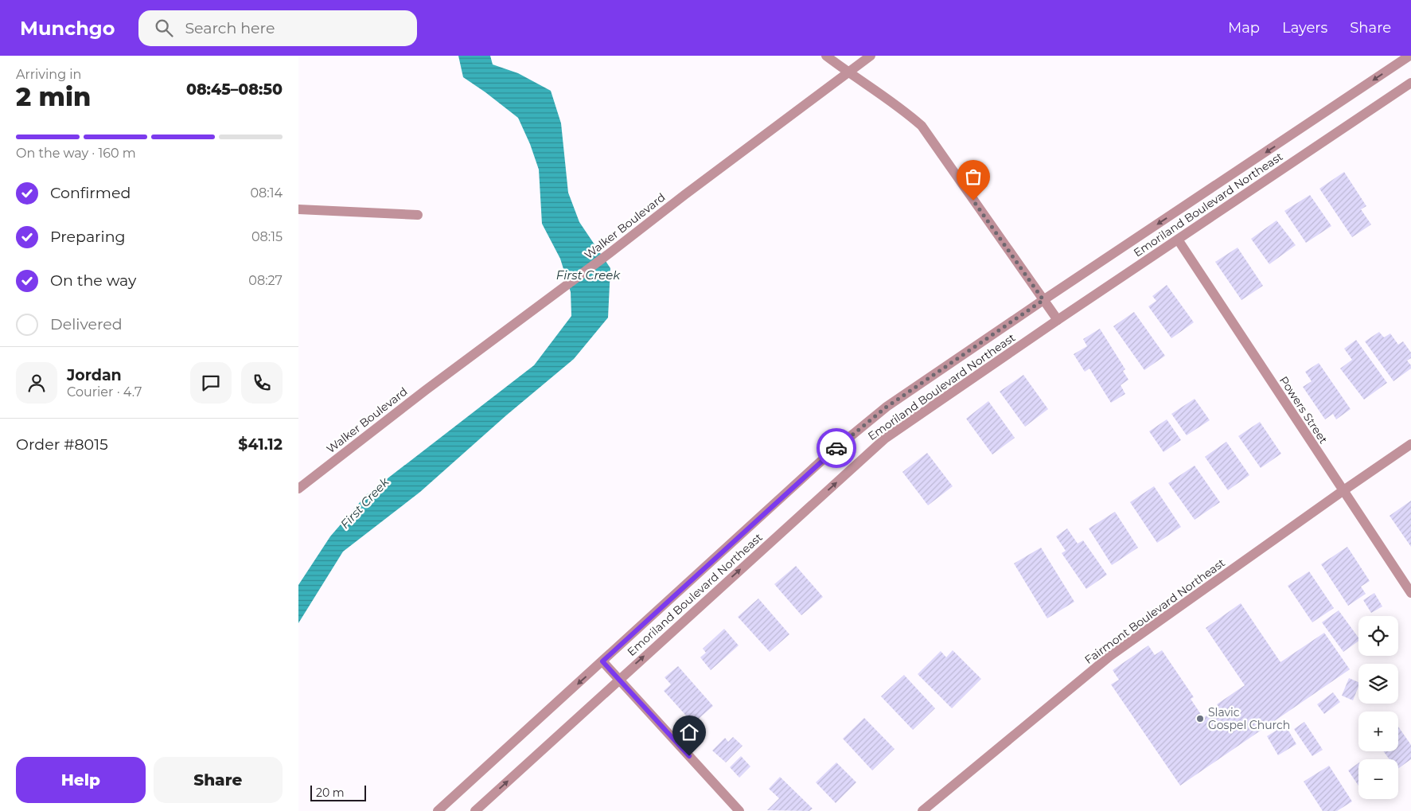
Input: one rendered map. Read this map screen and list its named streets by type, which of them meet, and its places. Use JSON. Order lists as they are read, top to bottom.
{
  "streets": {
    "street": [
      "Emoriland Boulevard Northeast",
      "Walker Boulevard",
      "Powers Street",
      "Fairmont Boulevard Northeast"
    ]
  },
  "crossings": [
    ["Emoriland Boulevard Northeast", "Powers Street"],
    ["Powers Street", "Fairmont Boulevard Northeast"]
  ],
  "water": ["First Creek"],
  "places": ["Slavic Gospel Church"],
  "scale_bar": "20 m",
  "page": {
    "header": "Munchgo",
    "search": "Search here",
    "nav": ["Map", "Layers", "Share"],
    "heading": ["2 min", "Arriving in", "08:45–08:50"],
    "panel": [
      "Jordan",
      "Courier · 4.7",
      "Order #8015",
      "$41.12"
    ],
    "bar": "On the way · 160 m",
    "list": [
      ["Confirmed", "08:14"],
      ["Preparing", "08:15"],
      ["On the way", "08:27"],
      "Delivered"
    ],
    "map_buttons": ["+", "−"],
    "buttons": ["Help", "Share"],
    "scale": "20 m"
  }
}
